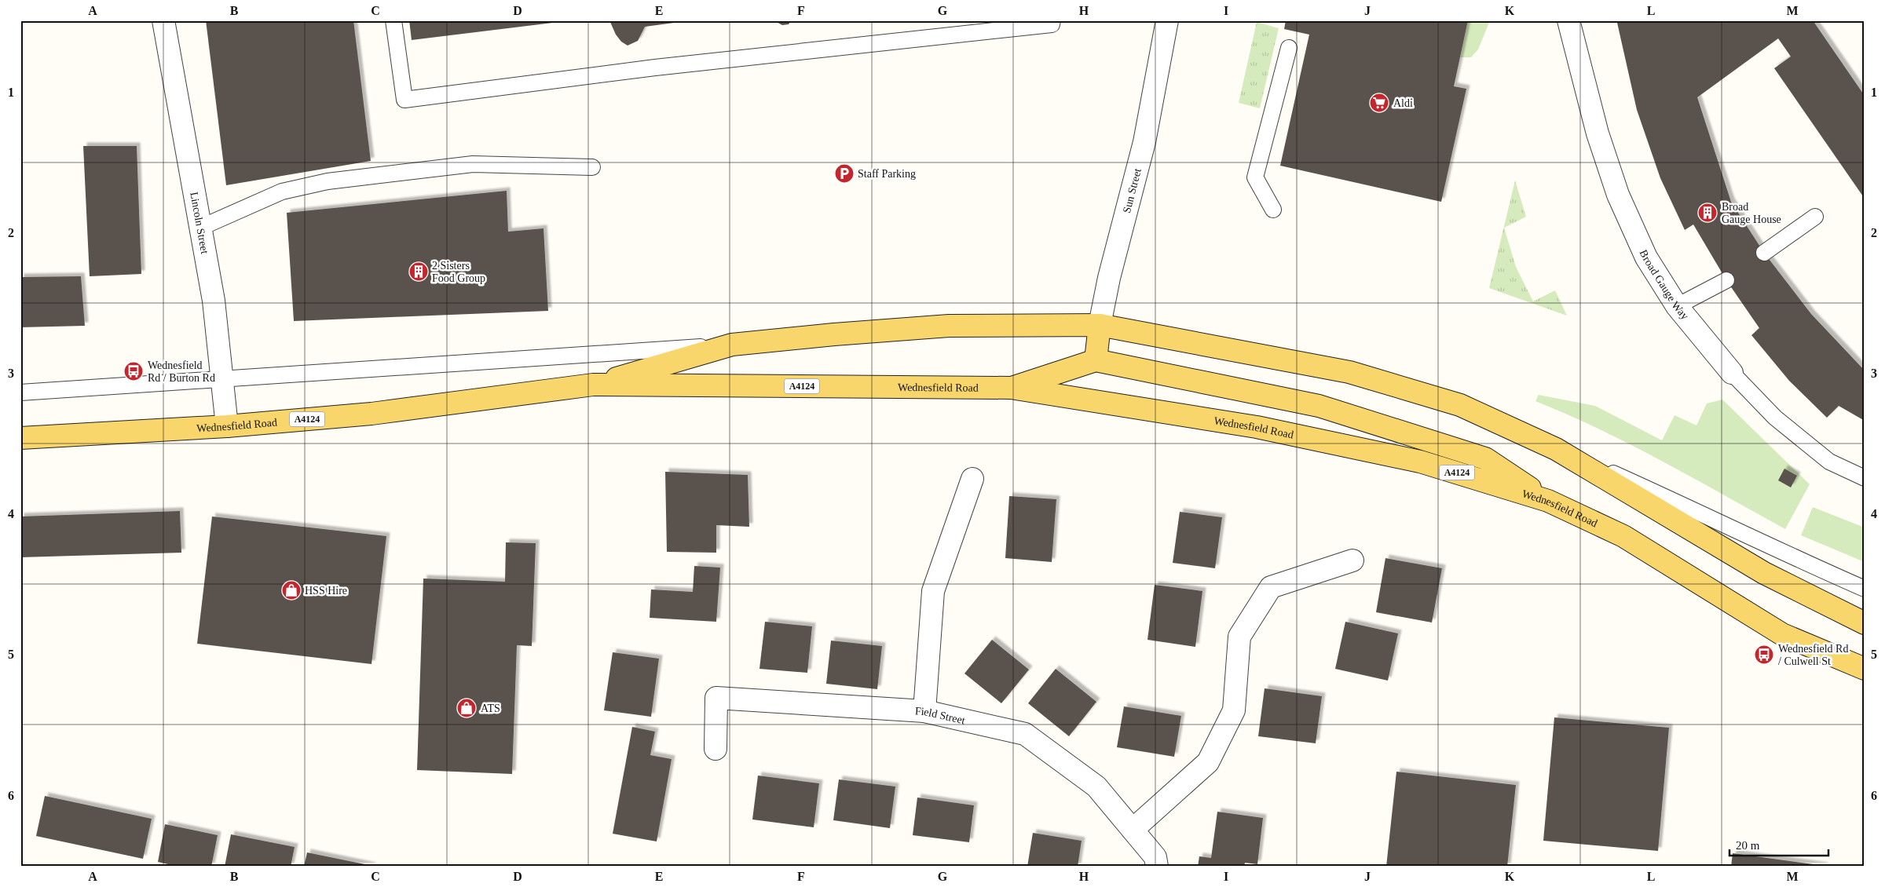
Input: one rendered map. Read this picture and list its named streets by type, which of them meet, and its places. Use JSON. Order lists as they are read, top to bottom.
{
  "streets": {
    "main road": ["Sun Street", "A4124", "Wednesfield Road"],
    "street": ["Lincoln Street", "Broad Gauge Way", "Field Street"]
  },
  "crossings": [
    ["Sun Street", "Wednesfield Road"],
    ["Lincoln Street", "Wednesfield Road"]
  ],
  "places": {
    "supermarket": ["Aldi"],
    "parking": ["Staff Parking"],
    "building": ["Broad Gauge House", "2 Sisters Food Group"],
    "bus stop": ["Wednesfield Rd / Burton Rd", "Wednesfield Rd / Culwell St"],
    "shop": ["HSS Hire", "ATS"]
  },
  "scale_bar": "20 m",
  "grid": {
    "columns": [
      "A",
      "B",
      "C",
      "D",
      "E",
      "F",
      "G",
      "H",
      "I",
      "J",
      "K",
      "L",
      "M"
    ],
    "rows": [
      "1",
      "2",
      "3",
      "4",
      "5",
      "6"
    ]
  }
}
